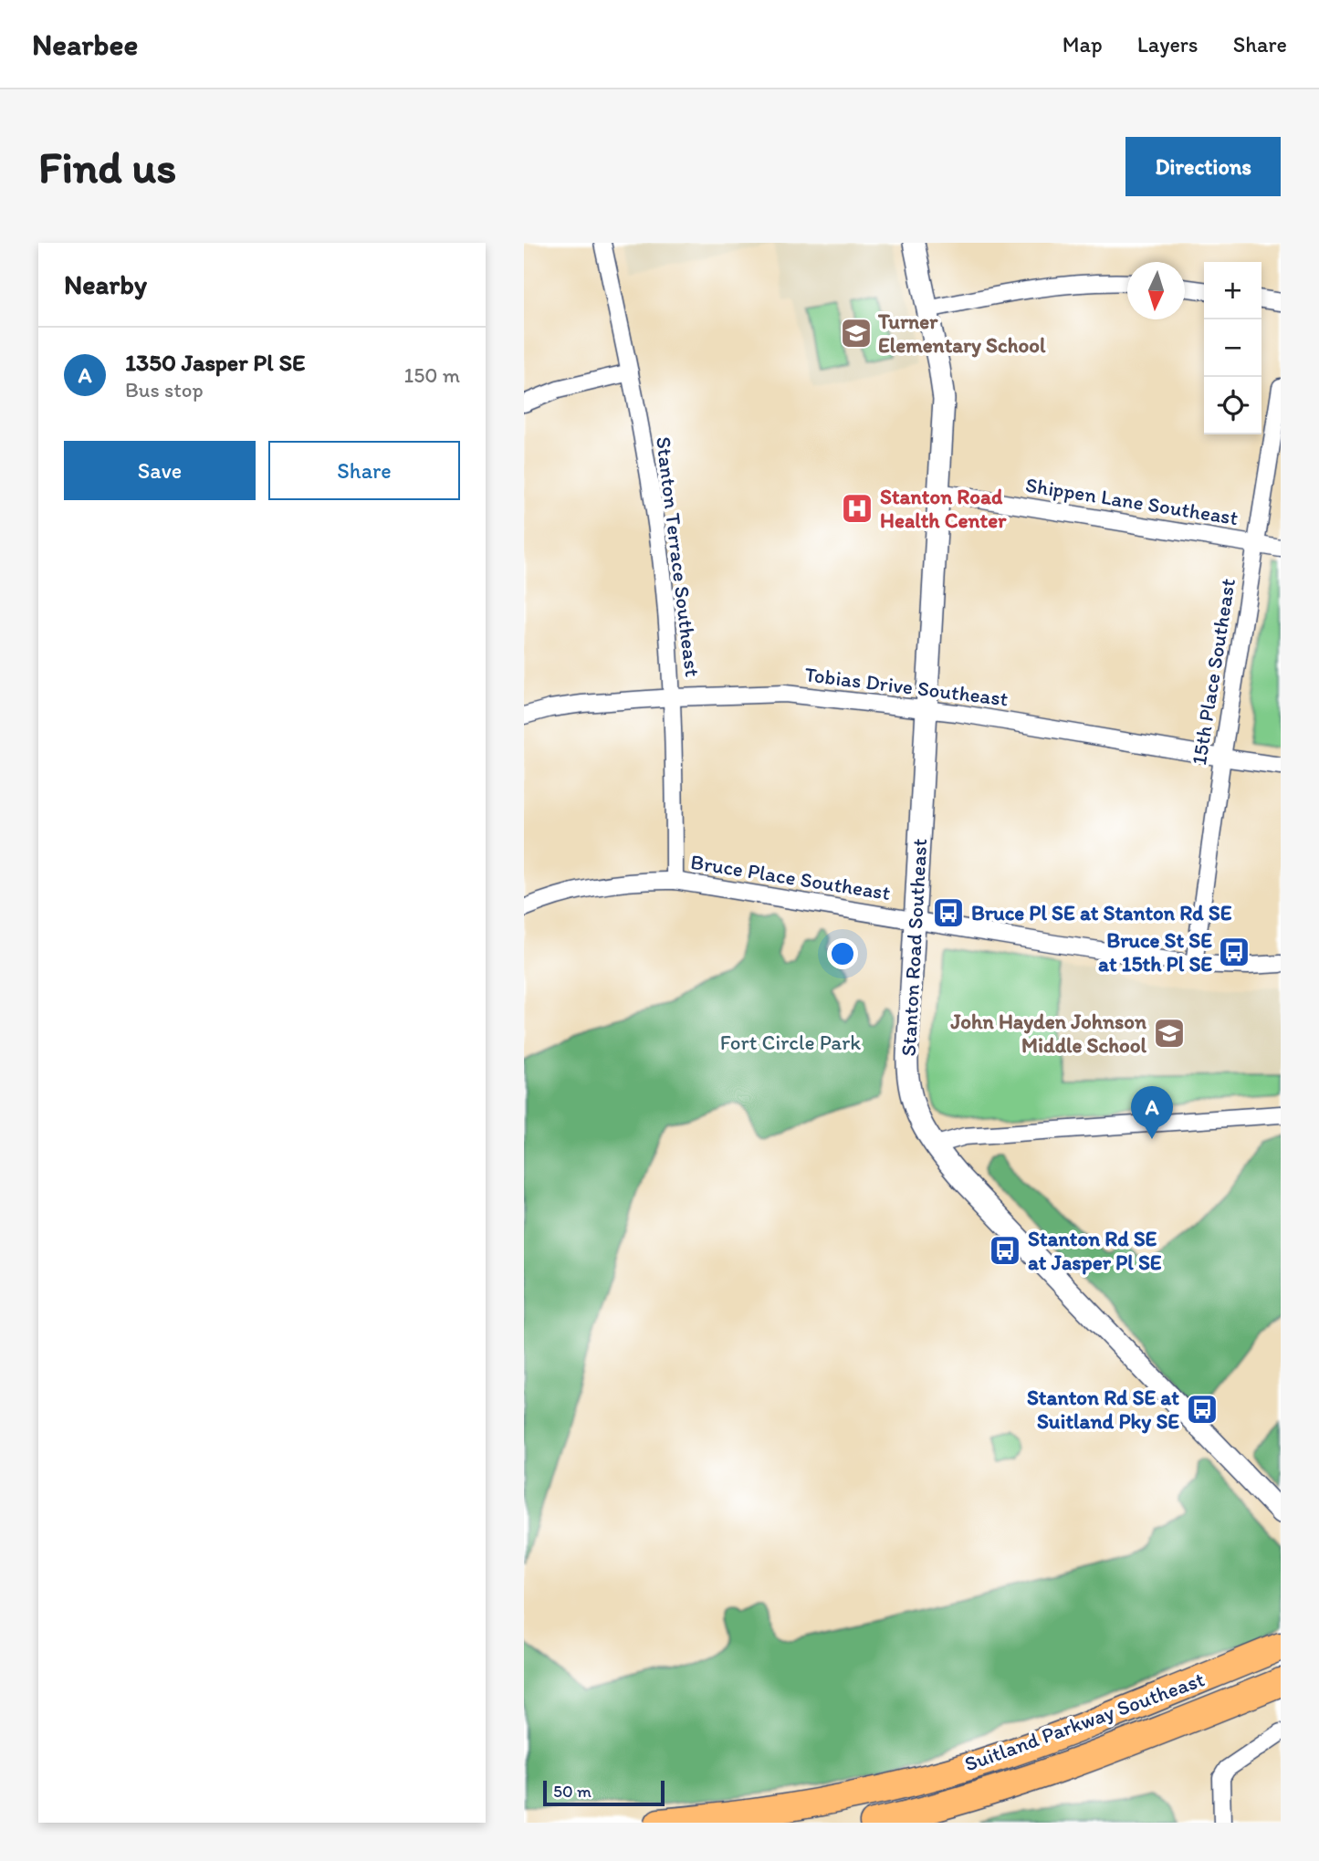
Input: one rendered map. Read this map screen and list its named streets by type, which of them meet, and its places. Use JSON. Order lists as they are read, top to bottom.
{
  "streets": {
    "highway": ["Suitland Parkway Southeast"],
    "street": [
      "Shippen Lane Southeast",
      "Stanton Terrace Southeast",
      "15th Place Southeast",
      "Tobias Drive Southeast",
      "Bruce Place Southeast",
      "Stanton Road Southeast"
    ]
  },
  "crossings": [
    ["Shippen Lane Southeast", "15th Place Southeast"],
    ["Shippen Lane Southeast", "Stanton Road Southeast"],
    ["Stanton Terrace Southeast", "Tobias Drive Southeast"],
    ["Stanton Terrace Southeast", "Bruce Place Southeast"],
    ["15th Place Southeast", "Tobias Drive Southeast"],
    ["15th Place Southeast", "Bruce Place Southeast"],
    ["Tobias Drive Southeast", "Stanton Road Southeast"],
    ["Bruce Place Southeast", "Stanton Road Southeast"]
  ],
  "parks": ["Fort Circle Park"],
  "places": {
    "school or university": ["Turner Elementary School", "John Hayden Johnson Middle School"],
    "hospital": ["Stanton Road Health Center"],
    "bus stop": [
      "Bruce Pl SE at Stanton Rd SE",
      "Bruce St SE at 15th Pl SE",
      "Stanton Rd SE at Jasper Pl SE",
      "Stanton Rd SE at Suitland Pky SE"
    ]
  },
  "scale_bar": "50 m",
  "north": "bottom",
  "page": {
    "header": "Nearbee",
    "nav": ["Map", "Layers", "Share"],
    "buttons": [
      "Directions",
      ["Save", "Share"]
    ],
    "title": "Find us",
    "heading": "Nearby",
    "map_buttons": ["+", "−"],
    "list": [
      {
        "mark": "A",
        "name": "1350 Jasper Pl SE",
        "note": "Bus stop",
        "value": "150 m"
      }
    ],
    "pins": "A",
    "scale": "50 m"
  }
}
